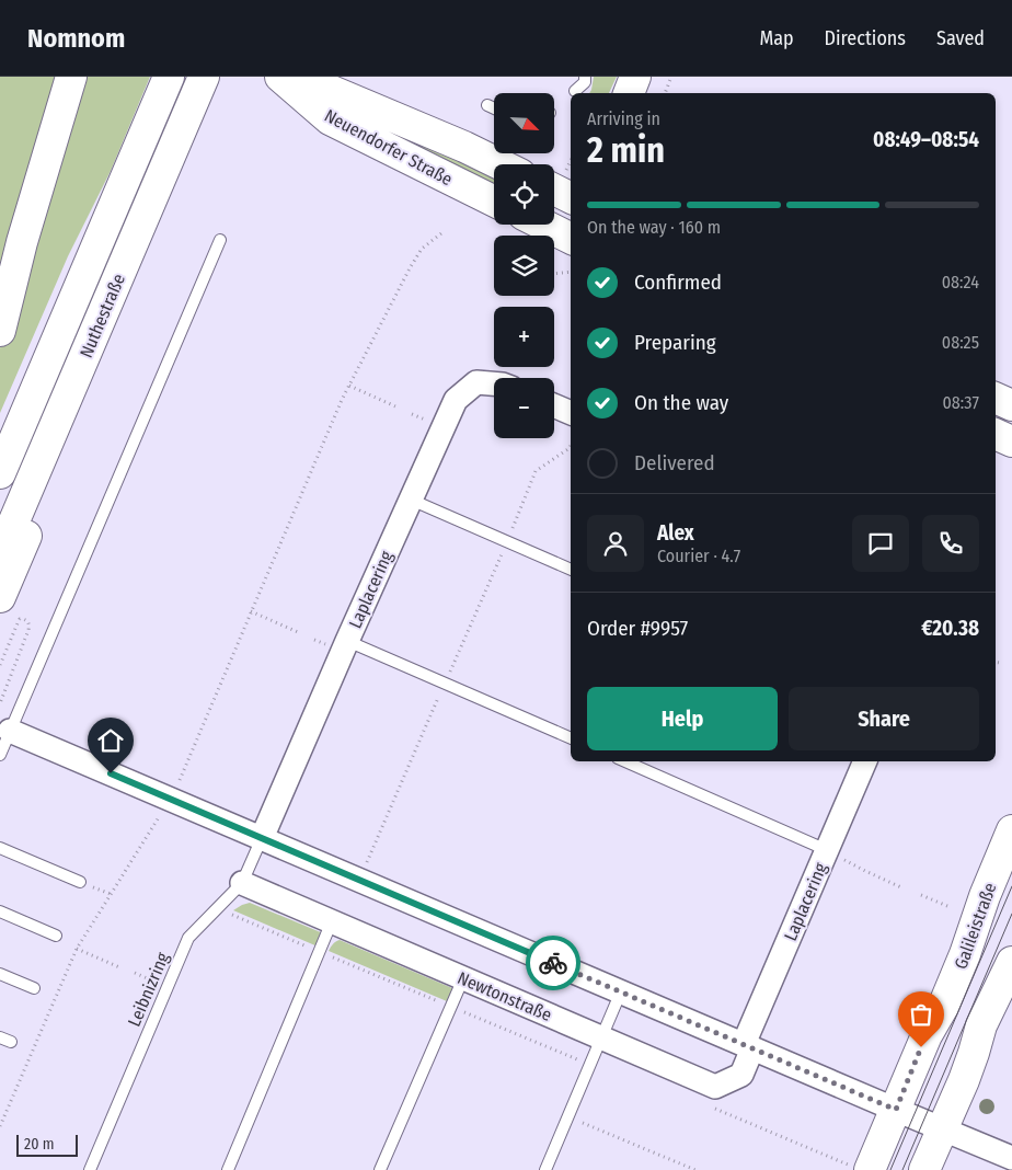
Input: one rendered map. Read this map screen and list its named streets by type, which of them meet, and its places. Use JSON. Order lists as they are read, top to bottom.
{
  "streets": {
    "main road": ["Neuendorfer Straße", "Nuthestraße", "Galileistraße"],
    "street": ["Laplacering", "Newtonstraße"],
    "lane": ["Leibnizring"]
  },
  "crossings": [
    ["Laplacering", "Leibnizring"],
    ["Laplacering", "Newtonstraße"],
    ["Leibnizring", "Newtonstraße"]
  ],
  "scale_bar": "20 m",
  "north": "bottom right",
  "page": {
    "header": "Nomnom",
    "nav": ["Map", "Directions", "Saved"],
    "map_buttons": ["+", "−"],
    "heading": ["2 min", "Arriving in", "08:49–08:54"],
    "panel": [
      "Alex",
      "Courier · 4.7",
      "Order #9957",
      "€20.38"
    ],
    "bar": "On the way · 160 m",
    "list": [
      ["Confirmed", "08:24"],
      ["Preparing", "08:25"],
      ["On the way", "08:37"],
      "Delivered"
    ],
    "buttons": ["Help", "Share"],
    "scale": "20 m"
  }
}
